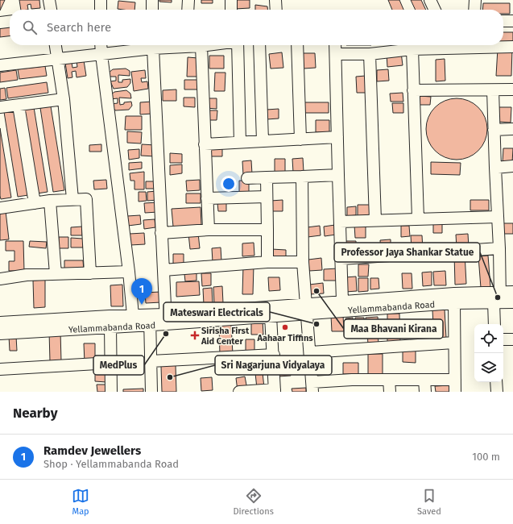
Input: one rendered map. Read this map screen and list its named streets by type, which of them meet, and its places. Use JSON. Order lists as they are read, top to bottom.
{
  "streets": {
    "street": ["Yellammabanda Road"]
  },
  "places": {
    "other": [
      "Maa Bhavani Kirana",
      "Professor Jaya Shankar Statue",
      "Mateswari Electricals",
      "Aahaar Tiffins",
      "MedPlus",
      "Sri Nagarjuna Vidyalaya"
    ],
    "health": ["Sirisha First Aid Center"]
  },
  "page": {
    "search": "Search here",
    "pins": "1",
    "heading": "Nearby",
    "list": [
      {
        "mark": "1",
        "name": "Ramdev Jewellers",
        "note": "Shop · Yellammabanda Road",
        "value": "100 m"
      }
    ],
    "nav": ["Map", "Directions", "Saved"]
  }
}
